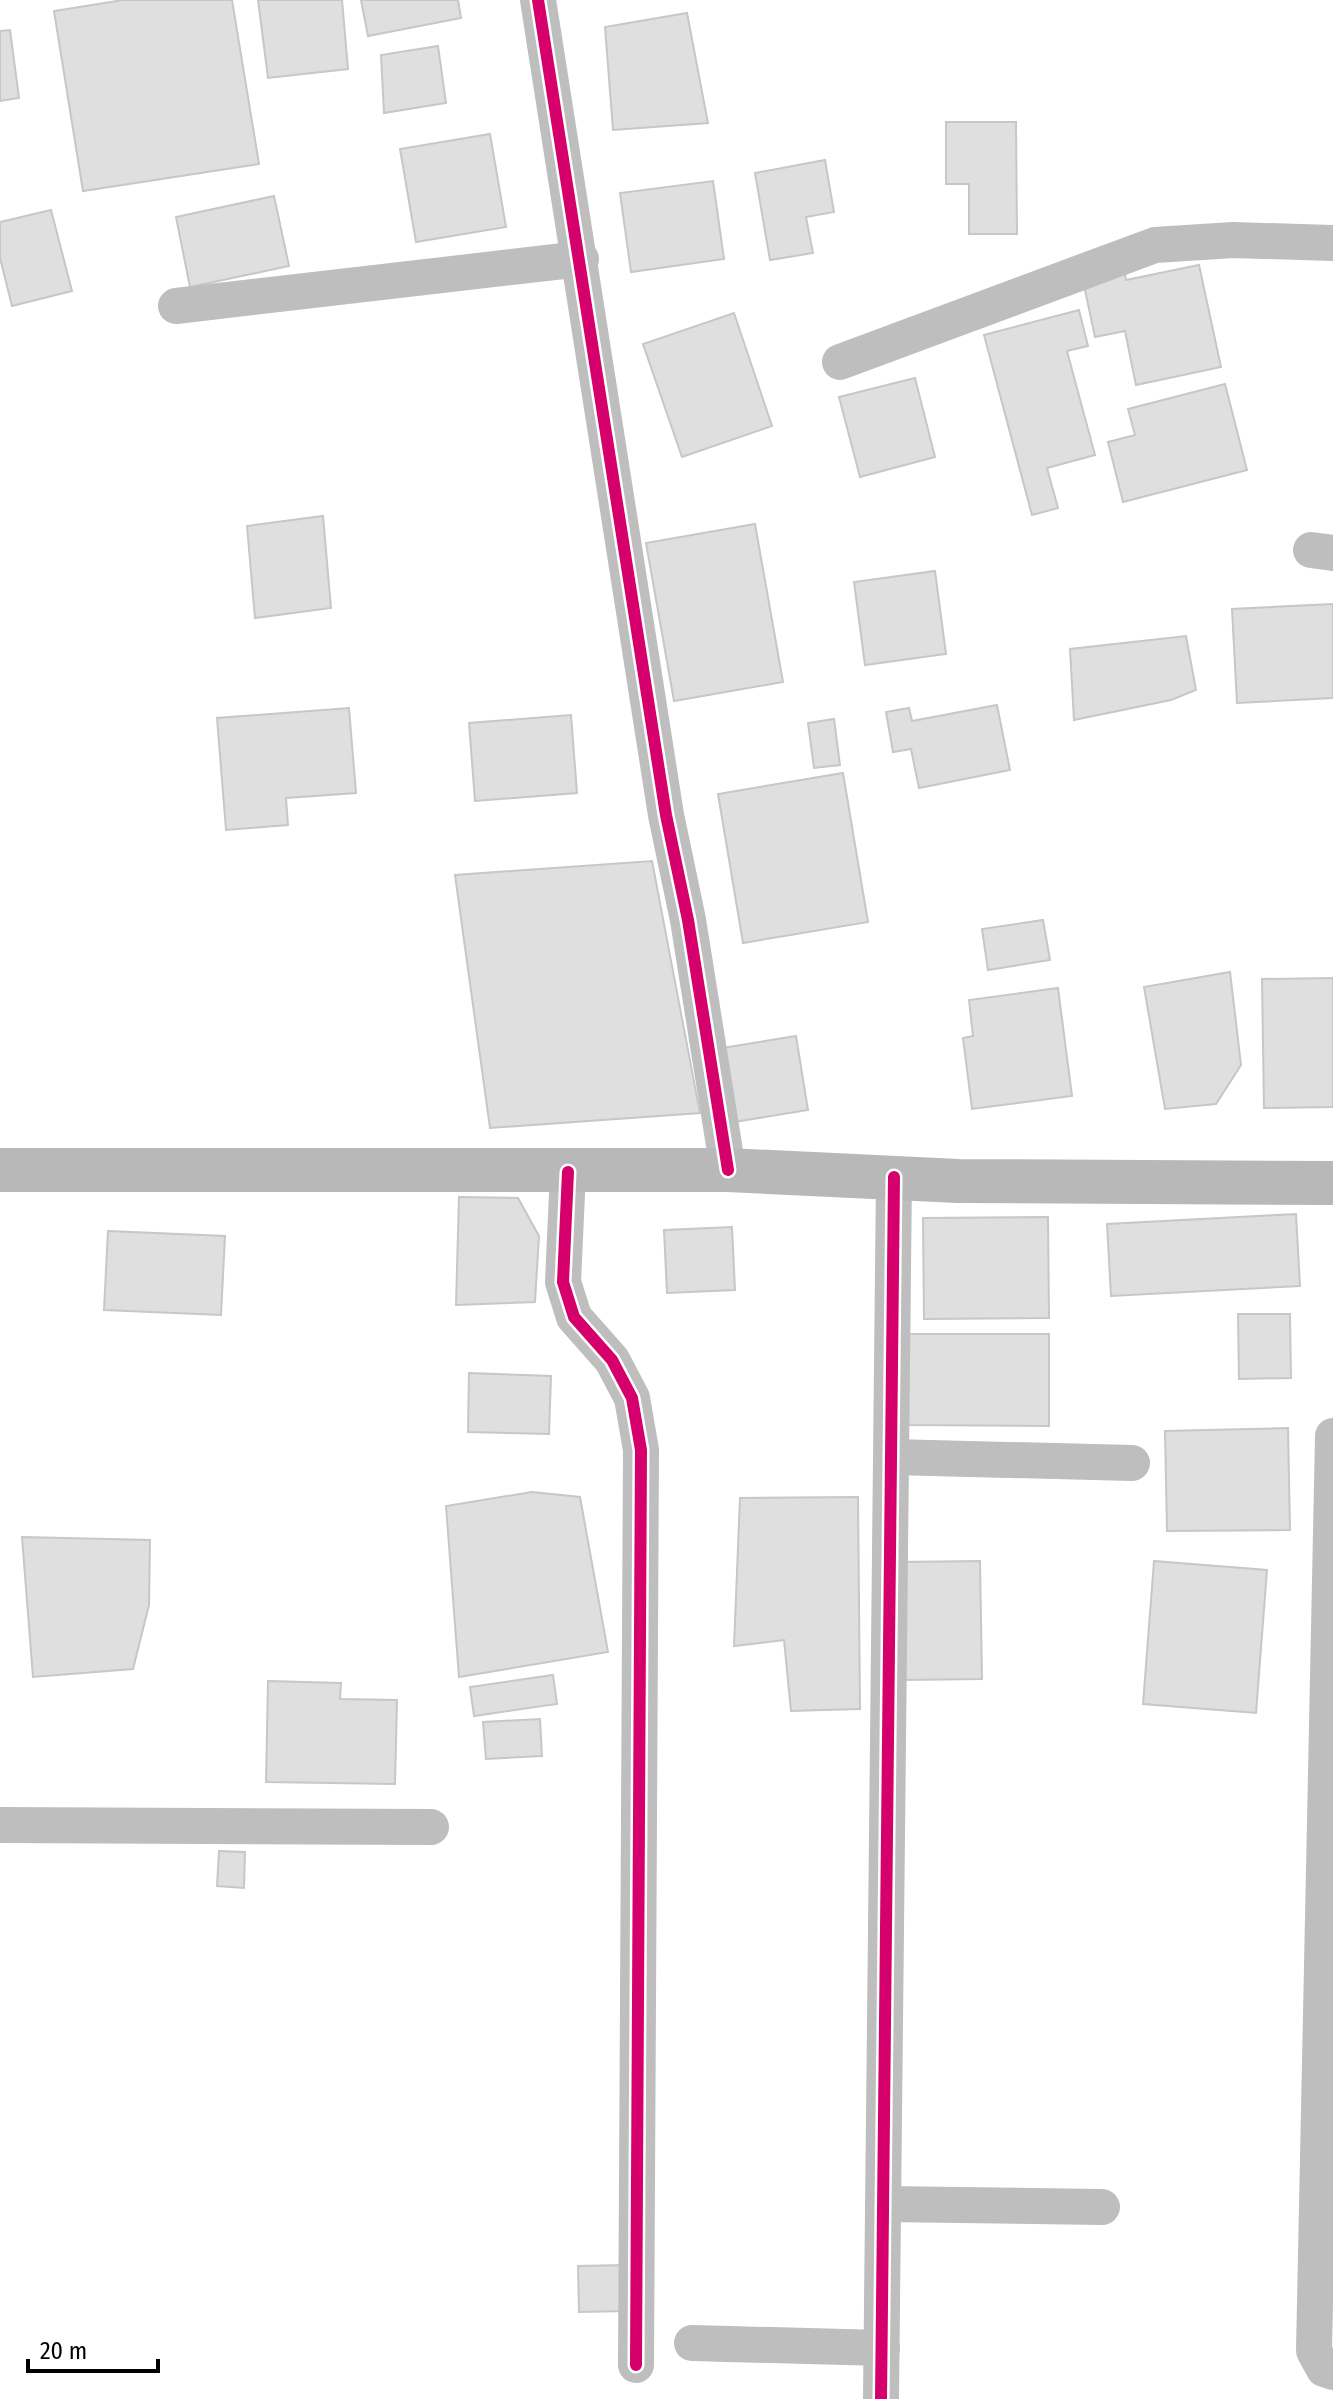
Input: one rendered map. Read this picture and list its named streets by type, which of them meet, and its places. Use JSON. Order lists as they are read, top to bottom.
{
  "scale_bar": "20 m"
}
